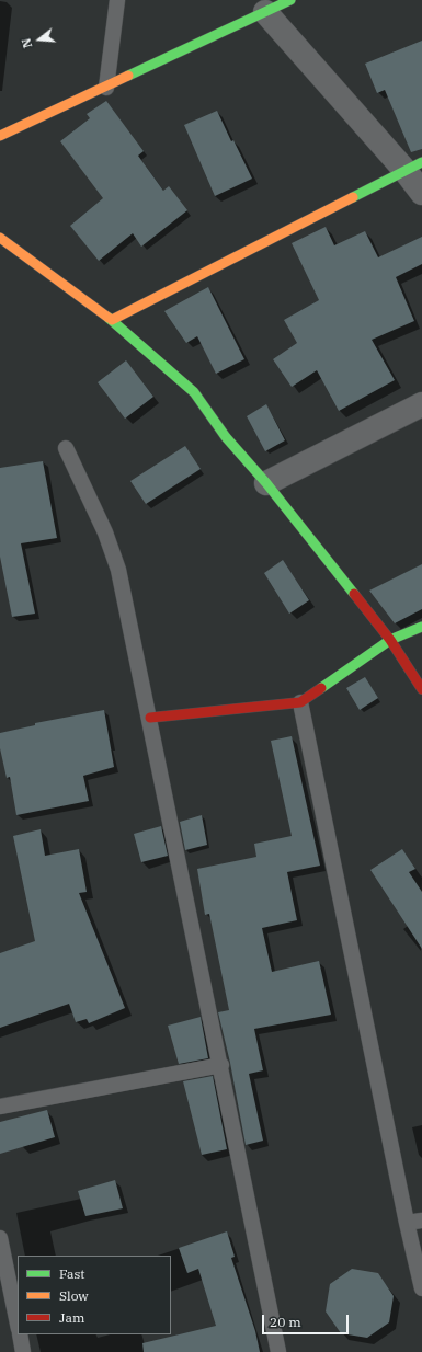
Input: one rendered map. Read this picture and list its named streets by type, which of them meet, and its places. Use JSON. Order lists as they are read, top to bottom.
{
  "legend": ["Fast", "Slow", "Jam"],
  "scale_bar": "20 m",
  "north": "left"
}
